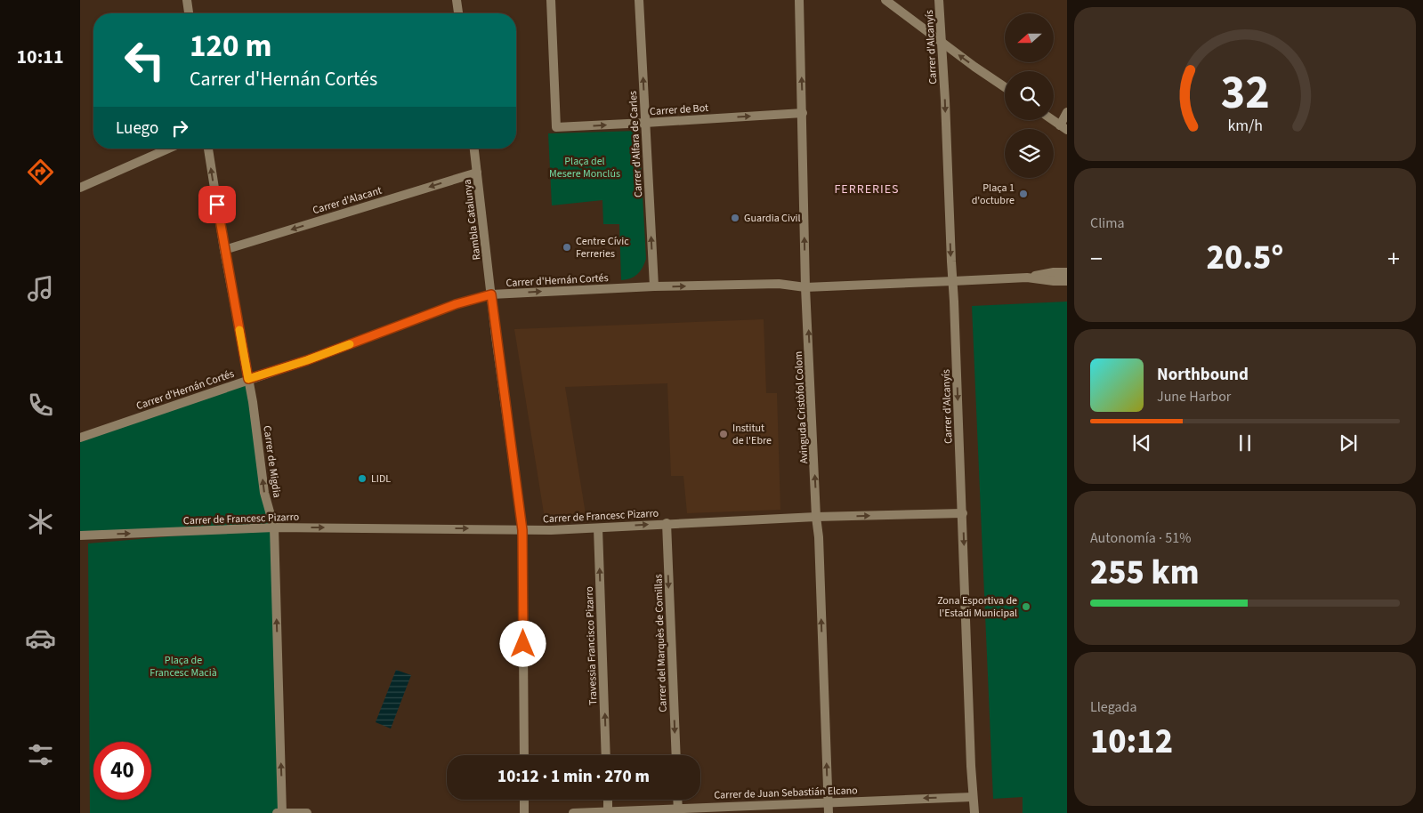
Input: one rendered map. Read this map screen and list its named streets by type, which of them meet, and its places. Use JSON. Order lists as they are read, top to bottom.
{
  "streets": {
    "street": [
      "Carrer d'Alcanyís",
      "Carrer de Bot",
      "Carrer d'Alfara de Carles",
      "Carrer d'Alacant",
      "Rambla Catalunya",
      "Carrer d'Hernán Cortés",
      "Avinguda Cristòfol Colom",
      "Carrer de Migdia",
      "Carrer de Francesc Pizarro",
      "Carrer del Marquès de Comillas",
      "Travessia Francisco Pizarro",
      "Carrer de Juan Sebastián Elcano"
    ]
  },
  "crossings": [
    ["Carrer d'Alcanyís", "Carrer d'Hernán Cortés"],
    ["Carrer d'Alcanyís", "Carrer de Francesc Pizarro"],
    ["Carrer d'Alcanyís", "Carrer de Juan Sebastián Elcano"],
    ["Carrer de Bot", "Carrer d'Alfara de Carles"],
    ["Carrer de Bot", "Avinguda Cristòfol Colom"],
    ["Carrer d'Alfara de Carles", "Carrer d'Hernán Cortés"],
    ["Carrer d'Alacant", "Rambla Catalunya"],
    ["Carrer d'Alacant", "Carrer de Migdia"],
    ["Rambla Catalunya", "Carrer d'Hernán Cortés"],
    ["Rambla Catalunya", "Carrer de Francesc Pizarro"],
    ["Carrer d'Hernán Cortés", "Avinguda Cristòfol Colom"],
    ["Carrer d'Hernán Cortés", "Carrer de Migdia"],
    ["Avinguda Cristòfol Colom", "Carrer de Francesc Pizarro"],
    ["Avinguda Cristòfol Colom", "Carrer de Juan Sebastián Elcano"],
    ["Carrer de Migdia", "Carrer de Francesc Pizarro"],
    ["Carrer de Francesc Pizarro", "Carrer del Marquès de Comillas"],
    ["Carrer de Francesc Pizarro", "Travessia Francisco Pizarro"]
  ],
  "one_way": [
    "Carrer d'Alcanyís",
    "Carrer d'Alfara de Carles",
    "Carrer d'Alacant",
    "Avinguda Cristòfol Colom",
    "Carrer de Migdia",
    "Carrer de Francesc Pizarro",
    "Carrer del Marquès de Comillas",
    "Travessia Francisco Pizarro",
    "Carrer de Juan Sebastián Elcano"
  ],
  "districts": ["FERRERIES"],
  "parks": ["Plaça del Mesere Monclús", "Plaça de Francesc Macià"],
  "places": [
    "Plaça 1 d'octubre",
    "Guardia Civil",
    "Centre Cívic Ferreries",
    "Institut de l'Ebre",
    "LIDL",
    "Zona Esportiva de l'Estadi Municipal"
  ],
  "north": "left",
  "page": {
    "tabs": "10:11",
    "turn": ["120 m", "Carrer d'Hernán Cortés"],
    "then": "Luego",
    "tile": [
      "Clima",
      ["Autonomía · 51%", "255 km"],
      ["Llegada", "10:12"]
    ],
    "heat": ["−", "20.5°", "+"],
    "song": ["Northbound", "June Harbor"],
    "limit": "40",
    "trip": "10:12 · 1 min · 270 m",
    "gauge": ["32", "km/h"]
  }
}
